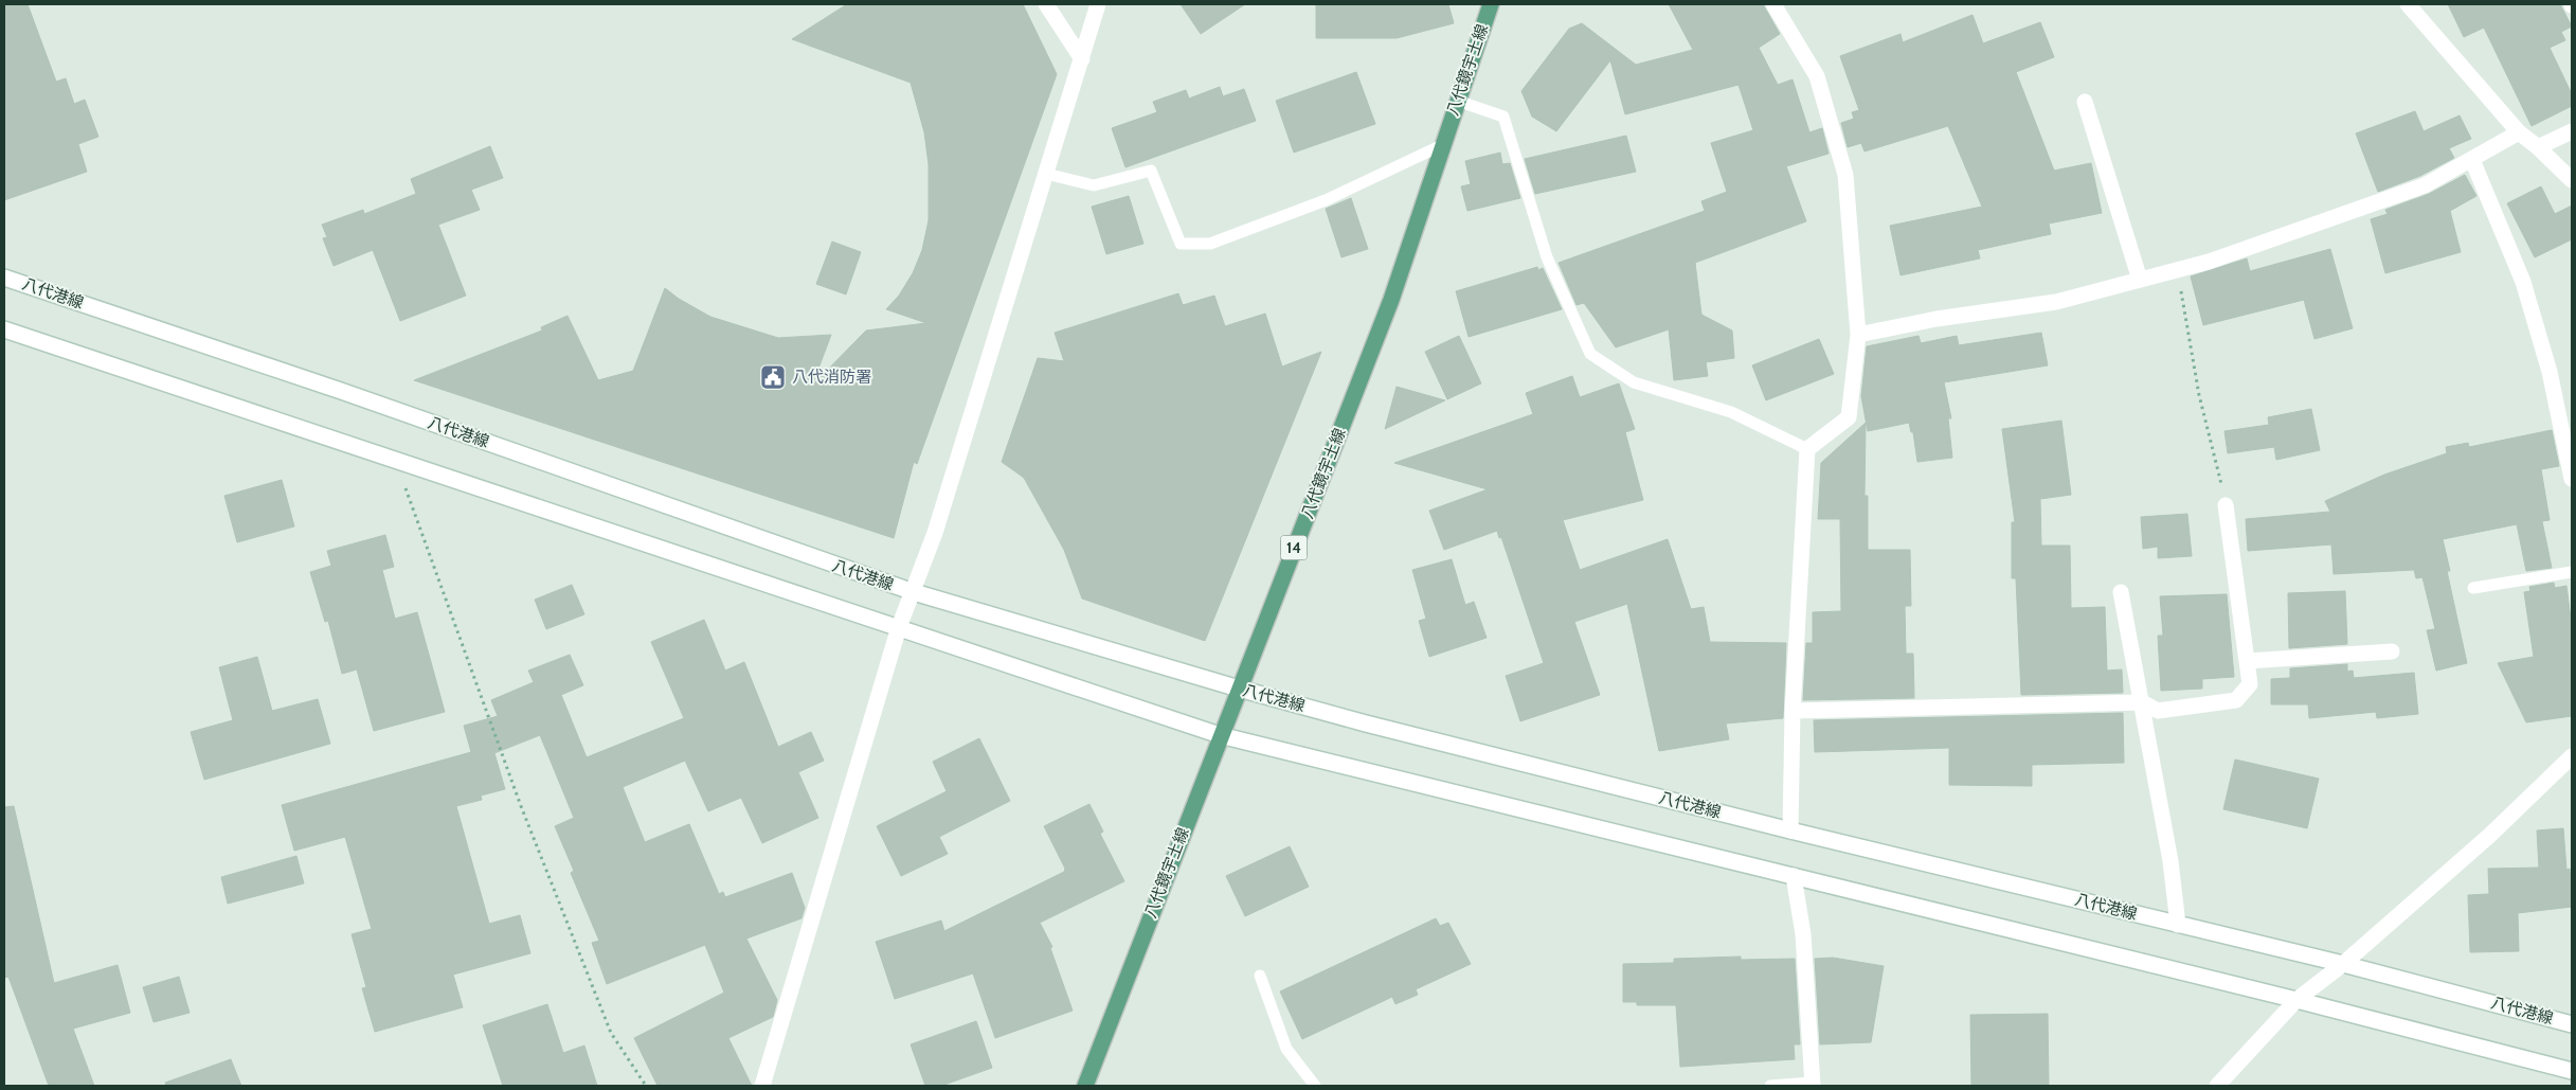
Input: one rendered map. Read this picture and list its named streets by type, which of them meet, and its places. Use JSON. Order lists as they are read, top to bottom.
{
  "streets": {
    "main road": ["八代鏡宇土線", "14"],
    "street": ["八代港線"]
  },
  "crossings": [
    ["八代鏡宇土線", "八代港線"]
  ],
  "places": {
    "public building": ["八代消防署"]
  }
}
